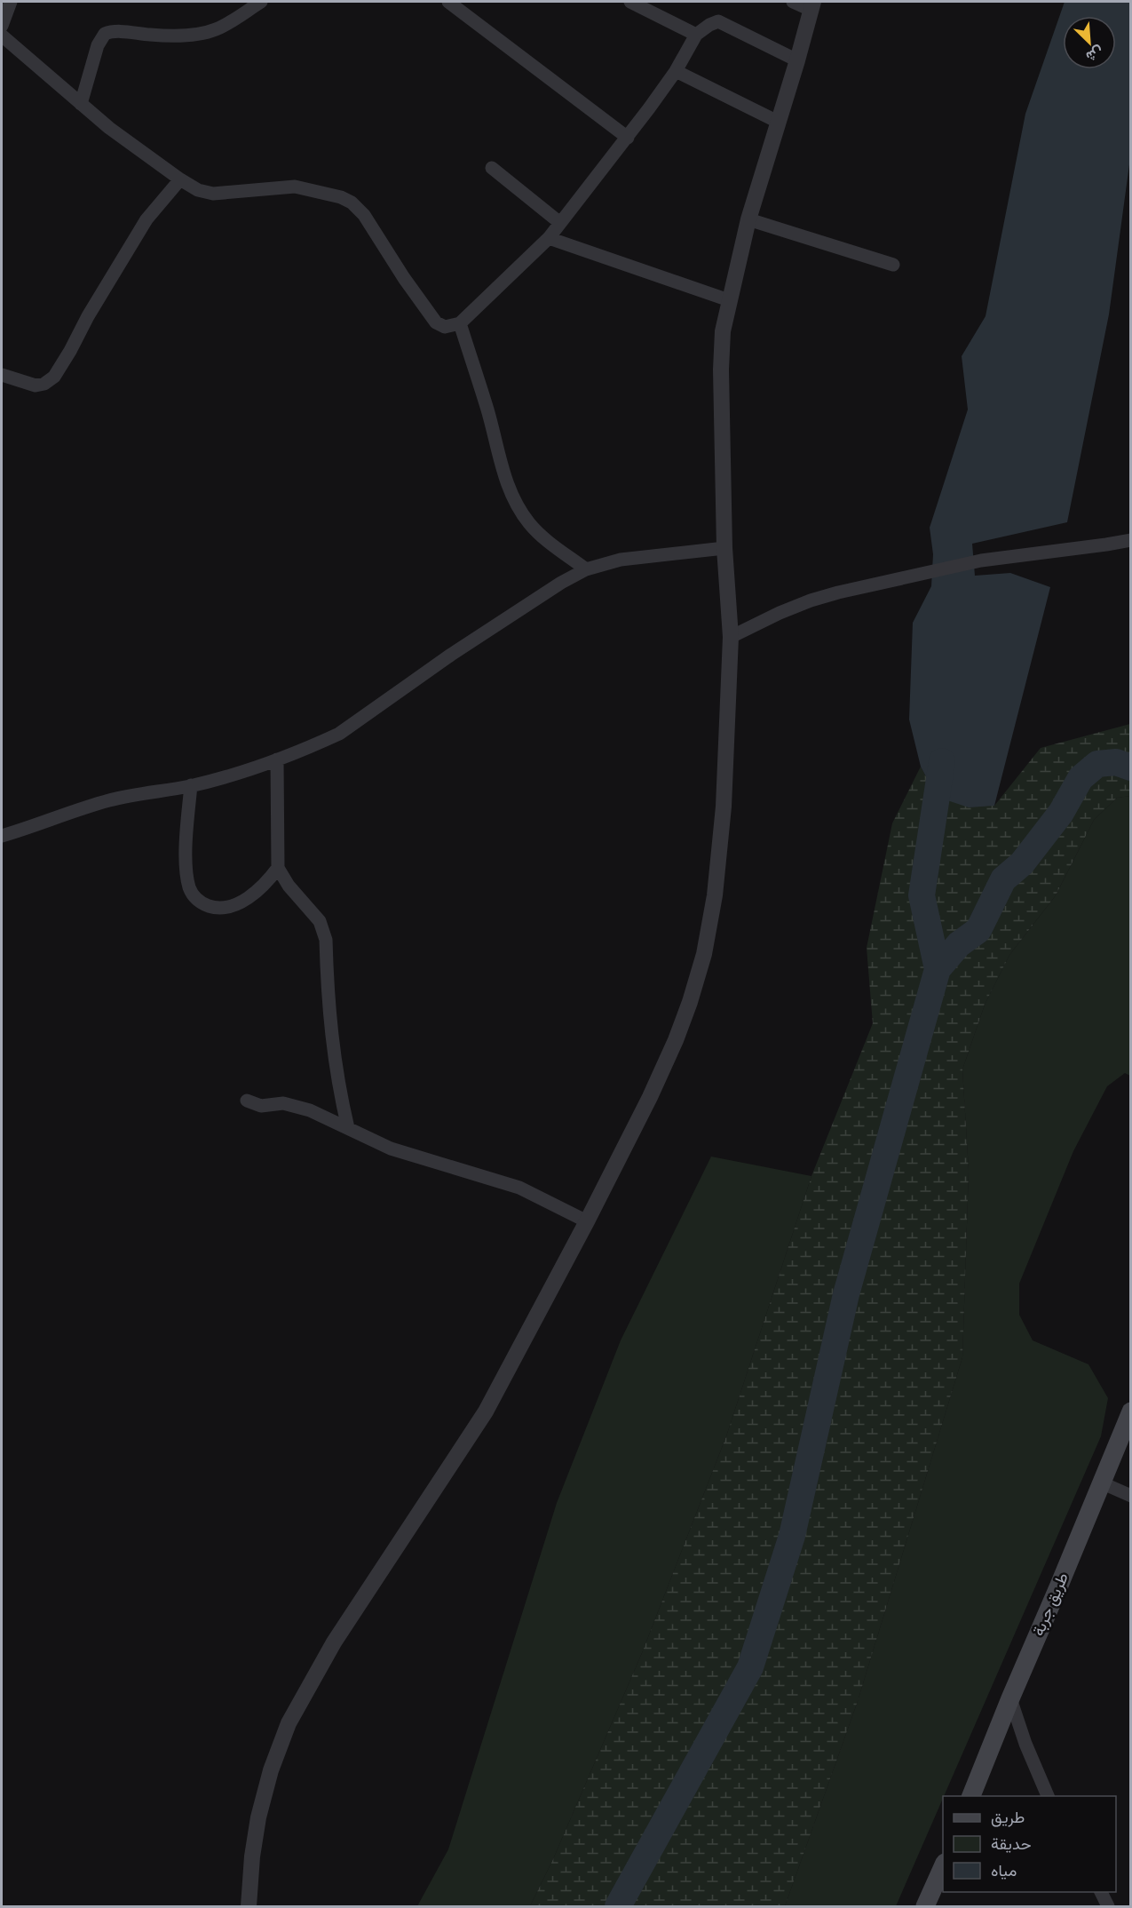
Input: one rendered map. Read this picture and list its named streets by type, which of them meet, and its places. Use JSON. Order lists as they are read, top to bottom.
{
  "streets": {
    "main road": ["طريق جربة"]
  },
  "legend": ["طريق", "حديقة", "مياه"],
  "north": "bottom right"
}
